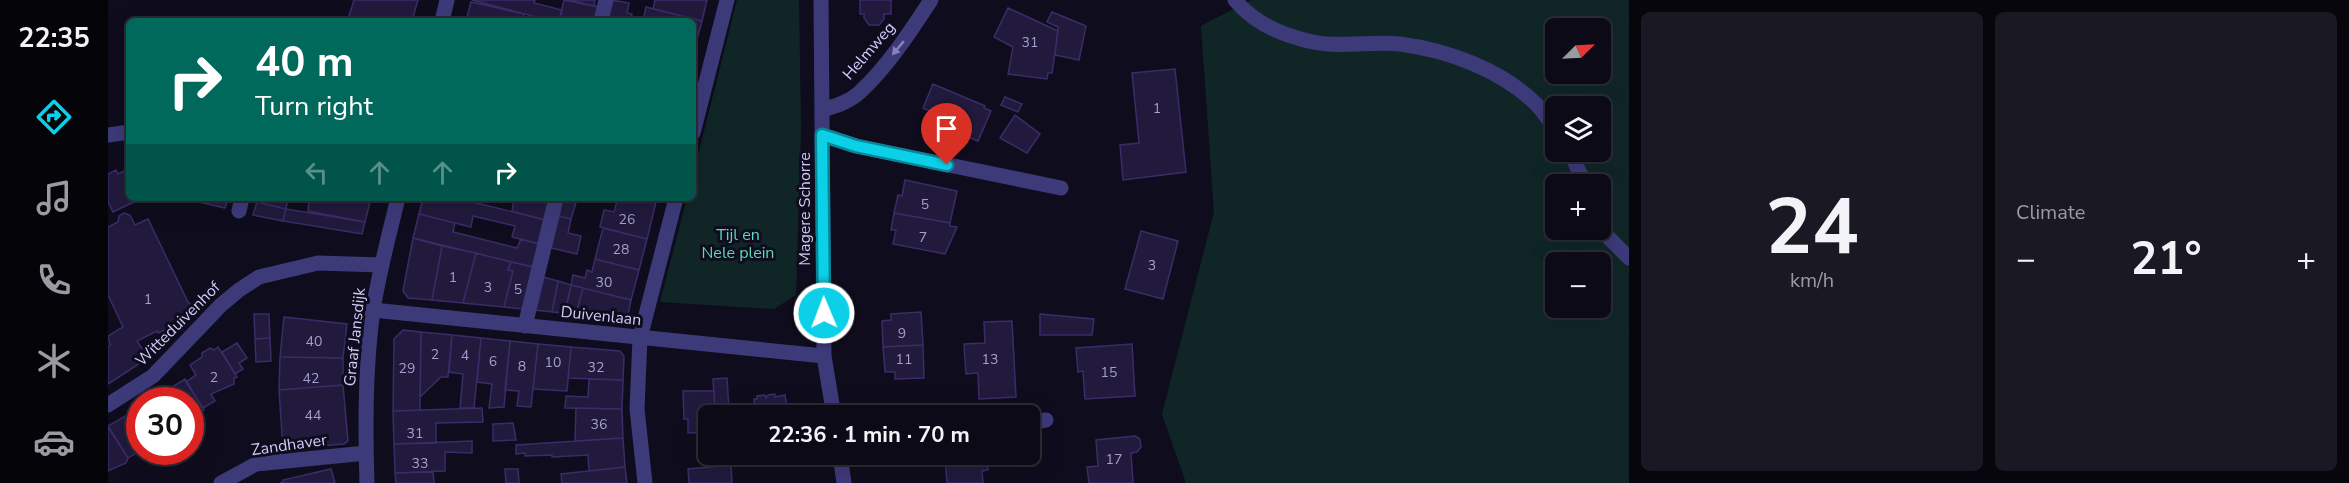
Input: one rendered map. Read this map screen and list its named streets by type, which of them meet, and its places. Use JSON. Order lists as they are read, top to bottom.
{
  "streets": {
    "street": [
      "Helmweg",
      "Magere Schorre",
      "Duivenlaan",
      "Witteduivenhof",
      "Graaf Jansdijk",
      "Zandhaver"
    ]
  },
  "crossings": [
    ["Helmweg", "Magere Schorre"],
    ["Magere Schorre", "Duivenlaan"],
    ["Duivenlaan", "Graaf Jansdijk"],
    ["Witteduivenhof", "Graaf Jansdijk"],
    ["Graaf Jansdijk", "Zandhaver"]
  ],
  "one_way": ["Helmweg"],
  "parks": ["Tijl en Nele plein"],
  "house_numbers": [
    "31",
    "1",
    "5",
    "26",
    "7",
    "28",
    "3",
    "1",
    "30",
    "3",
    "5",
    "1",
    "9",
    "40",
    "2",
    "4",
    "11",
    "13",
    "6",
    "10",
    "8",
    "32",
    "29",
    "15",
    "2",
    "42",
    "44",
    "36",
    "31",
    "17",
    "33"
  ],
  "north": "top right",
  "page": {
    "tabs": "22:35",
    "tile": [
      ["24", "km/h"],
      "Climate"
    ],
    "map_buttons": ["+", "−"],
    "turn": ["40 m", "Turn right"],
    "heat": ["−", "21°", "+"],
    "limit": "30",
    "trip": "22:36 · 1 min · 70 m"
  }
}
